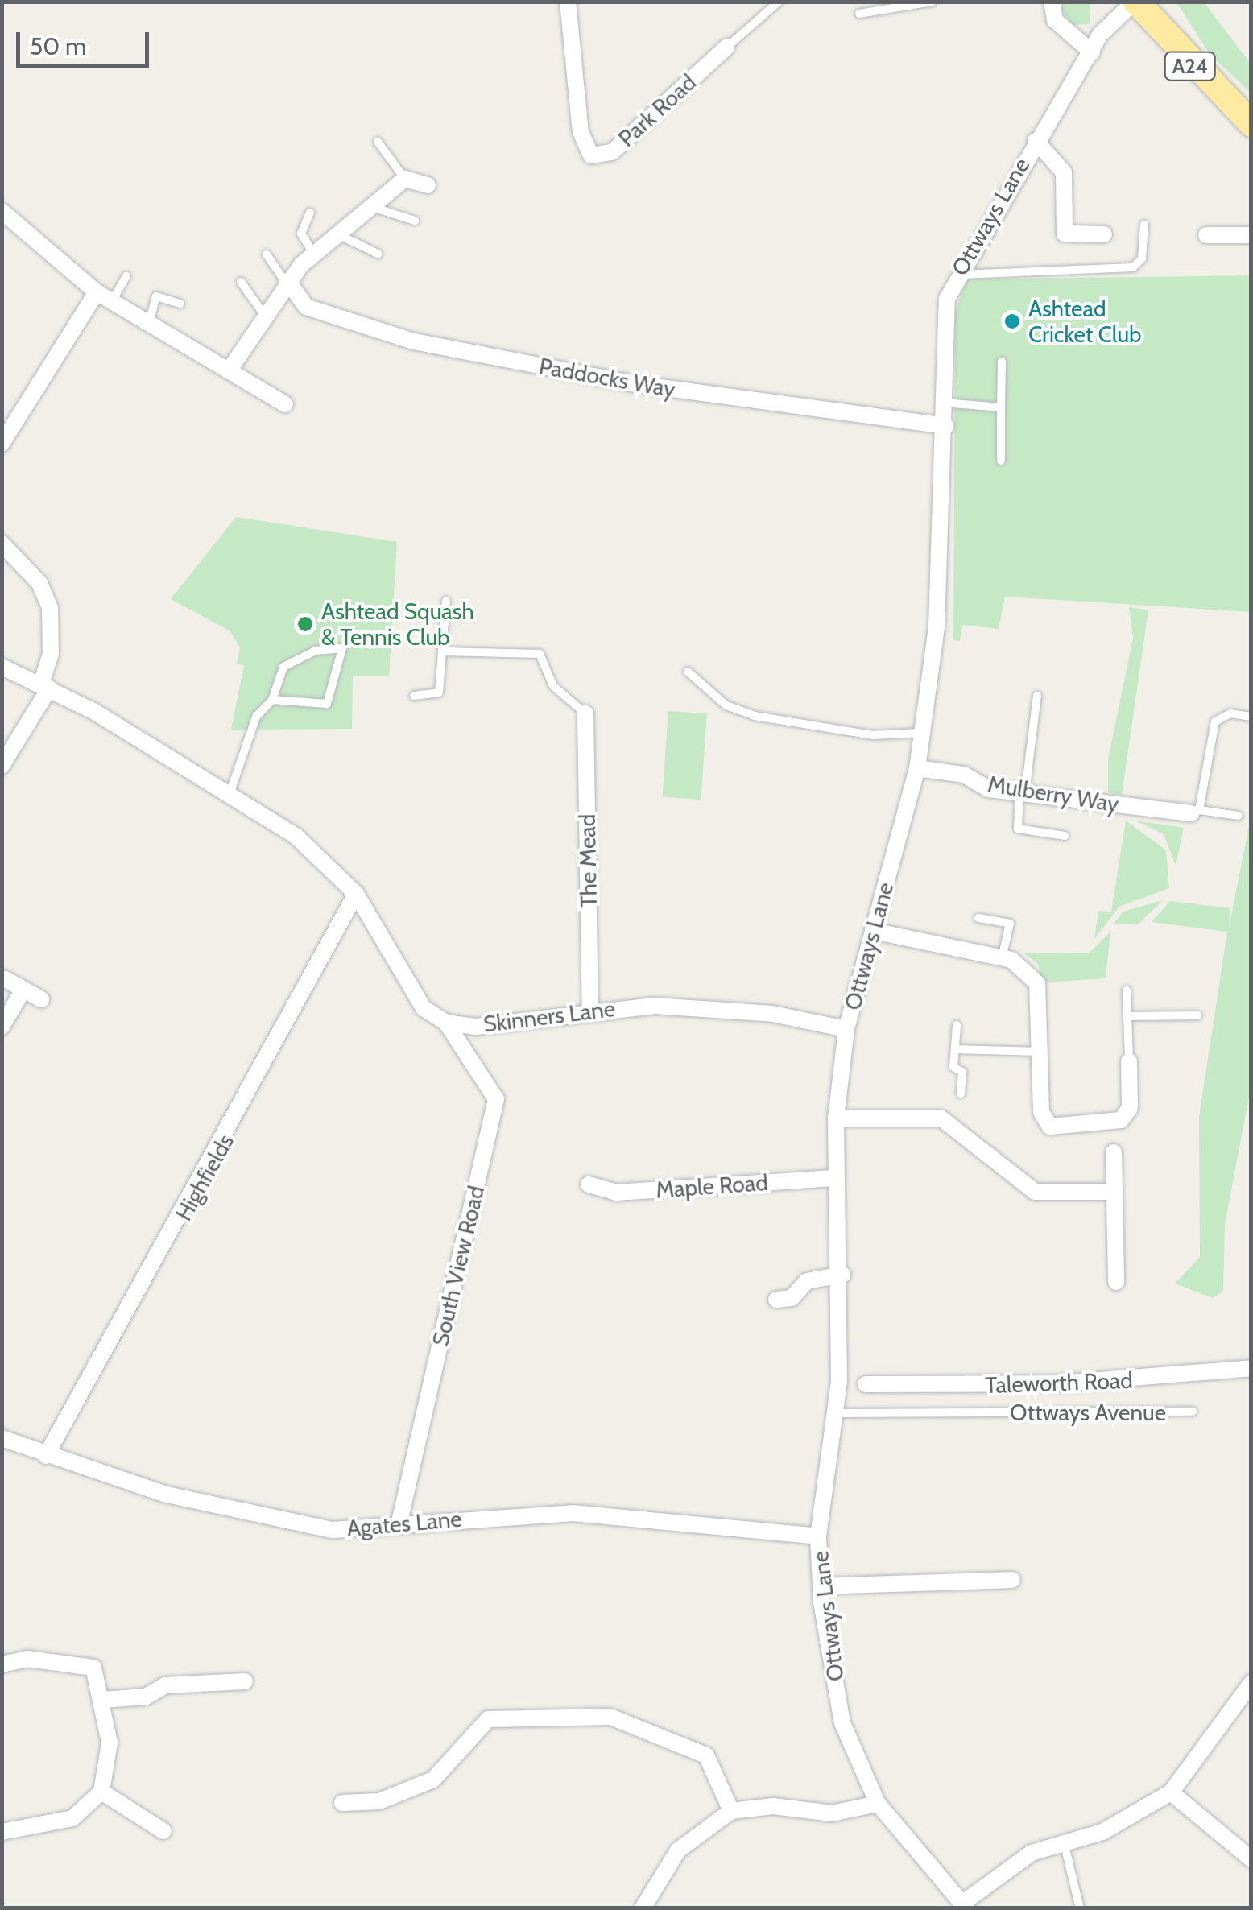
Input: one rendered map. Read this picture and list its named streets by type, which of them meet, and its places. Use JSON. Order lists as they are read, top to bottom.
{
  "streets": {
    "highway": ["A24"],
    "street": [
      "Park Road",
      "Ottways Lane",
      "Paddocks Way",
      "Mulberry Way",
      "The Mead",
      "Skinners Lane",
      "Highfields",
      "Maple Road",
      "South View Road",
      "Taleworth Road",
      "Agates Lane"
    ],
    "lane": ["Ottways Avenue"]
  },
  "crossings": [
    ["A24", "Ottways Lane"],
    ["Ottways Lane", "Paddocks Way"],
    ["Ottways Lane", "Mulberry Way"],
    ["Ottways Lane", "Skinners Lane"],
    ["Ottways Lane", "Maple Road"],
    ["Ottways Lane", "Ottways Avenue"],
    ["Ottways Lane", "Agates Lane"],
    ["The Mead", "Skinners Lane"],
    ["Skinners Lane", "South View Road"],
    ["Highfields", "Agates Lane"],
    ["South View Road", "Agates Lane"]
  ],
  "places": ["Ashtead Cricket Club", "Ashtead Squash & Tennis Club"],
  "scale_bar": "50 m"
}
